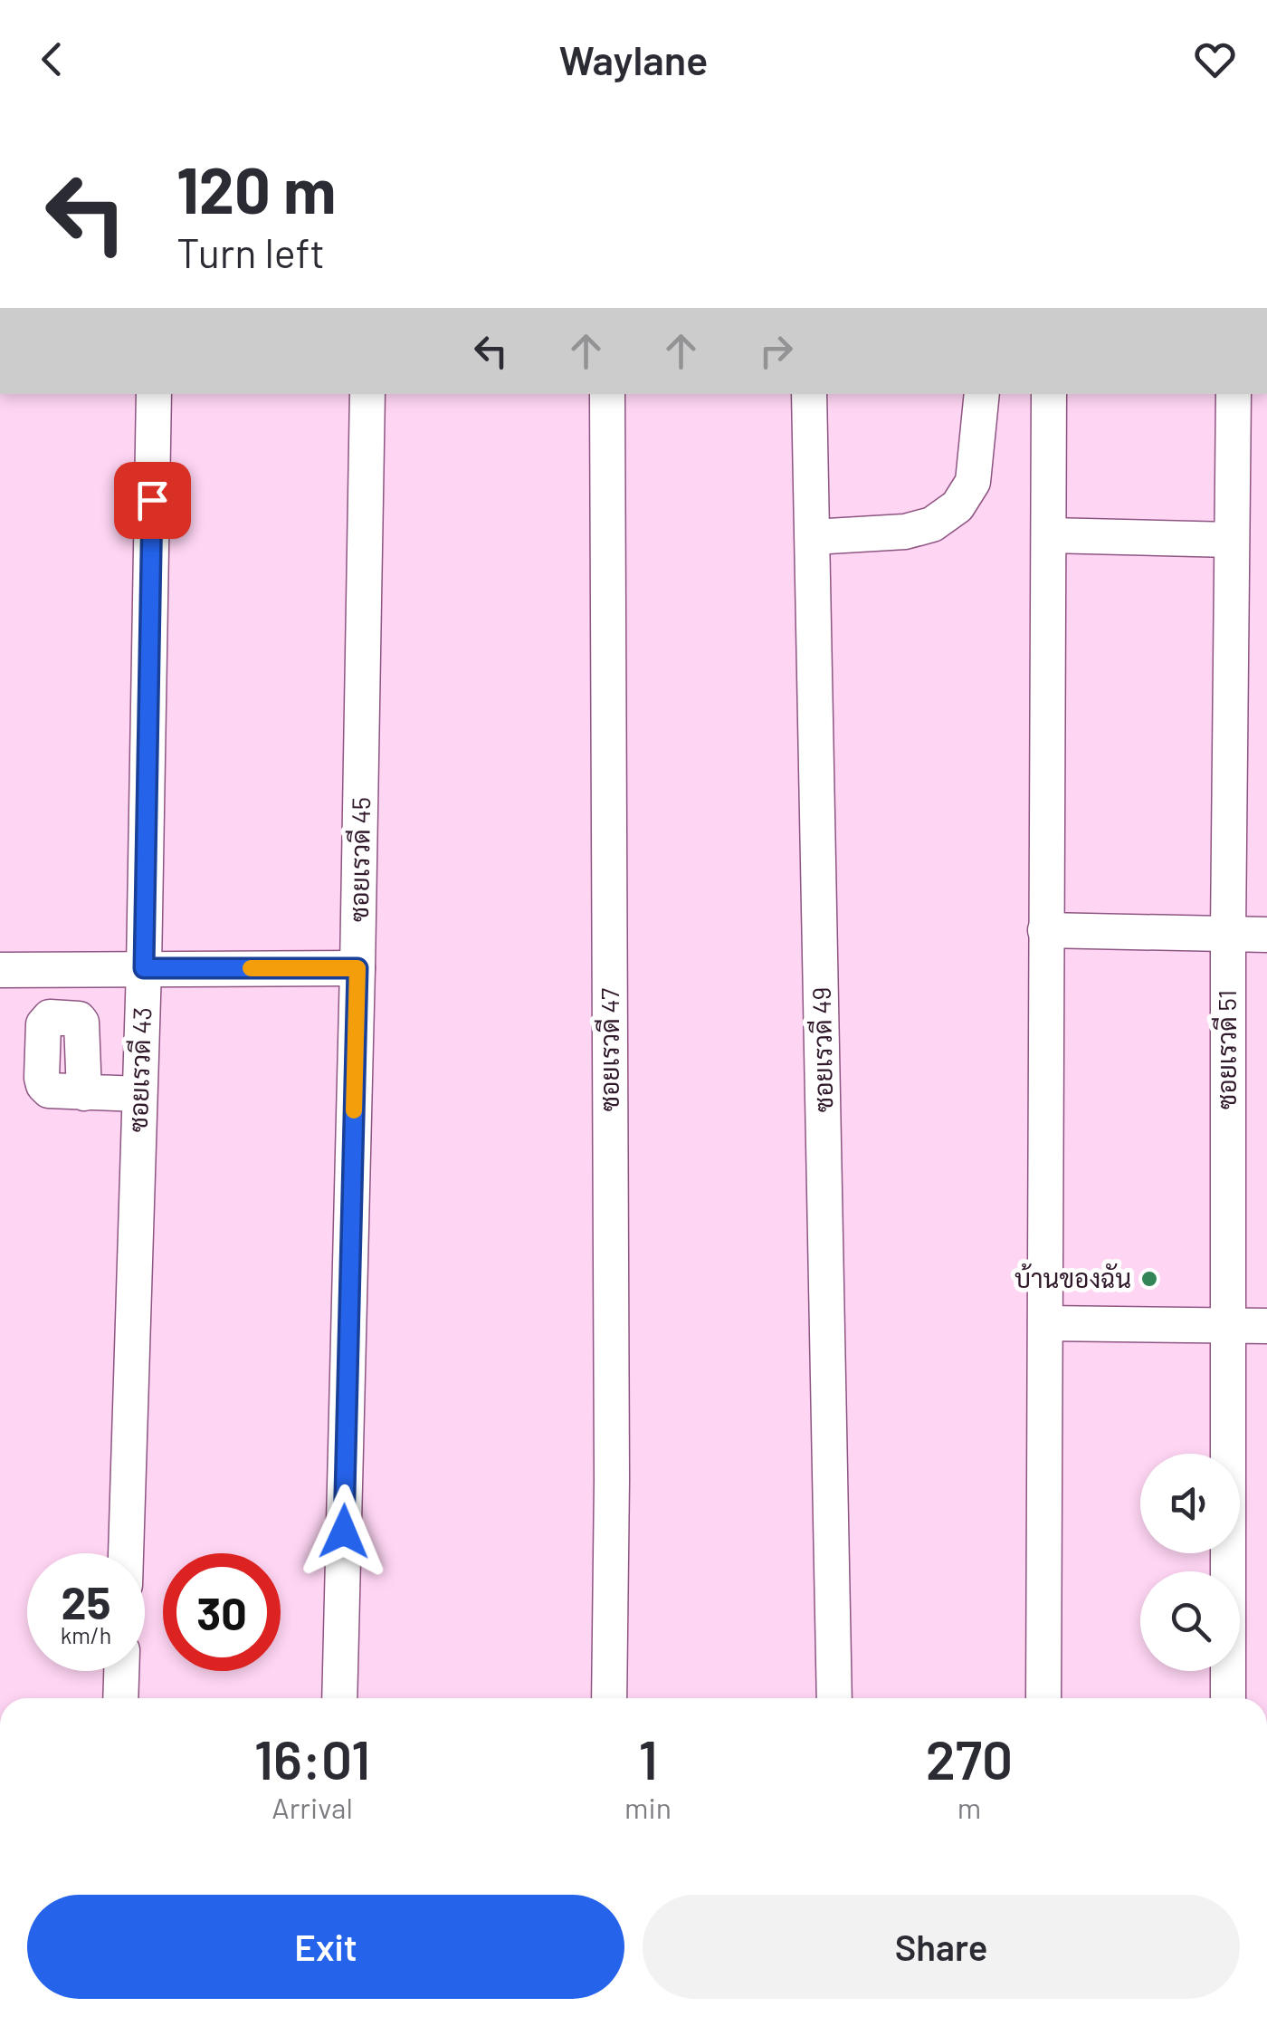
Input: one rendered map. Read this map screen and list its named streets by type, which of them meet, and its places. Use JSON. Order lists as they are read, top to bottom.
{
  "streets": {
    "street": [
      "ซอยเรวดี 45",
      "ซอยเรวดี 47",
      "ซอยเรวดี 49",
      "ซอยเรวดี 51",
      "ซอยเรวดี 43"
    ]
  },
  "places": ["บ้านของฉัน"],
  "page": {
    "header": "Waylane",
    "turn": ["120 m", "Turn left"],
    "speed": "25 km/h",
    "limit": "30",
    "eta": [
      "16:01",
      "Arrival",
      "1",
      "min",
      "270",
      "m"
    ],
    "buttons": ["Exit", "Share"]
  }
}
